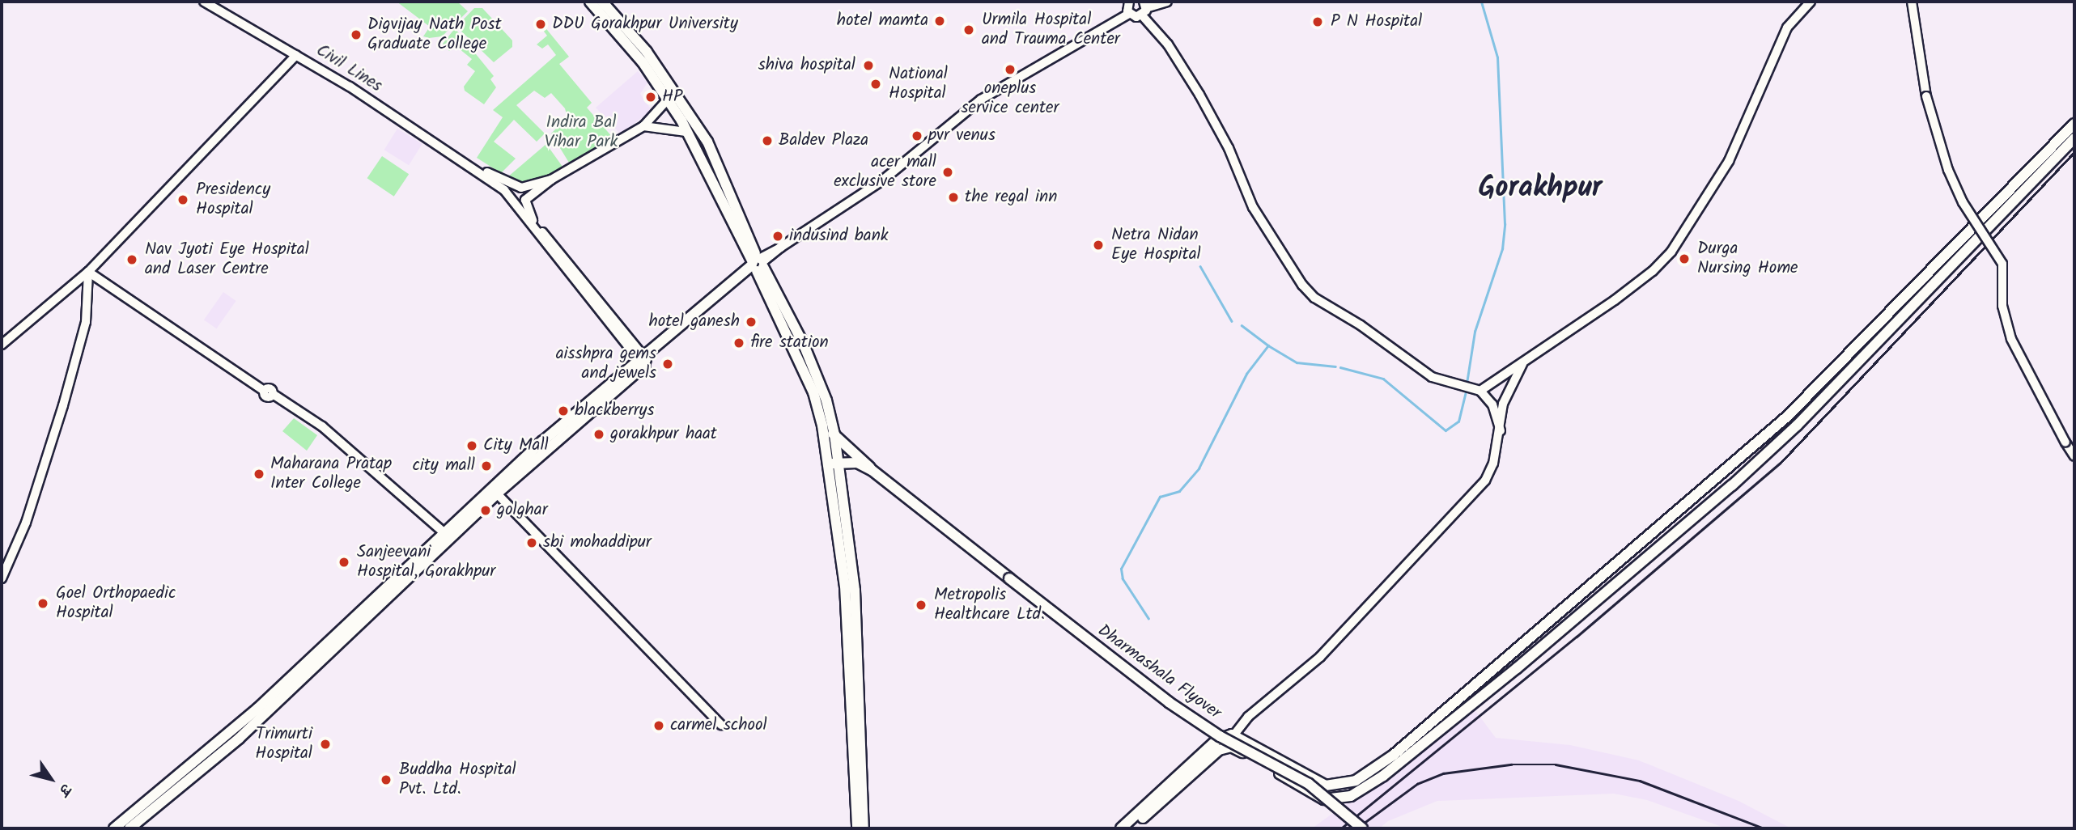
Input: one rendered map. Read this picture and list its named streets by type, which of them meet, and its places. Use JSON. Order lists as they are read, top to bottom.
{
  "streets": {
    "main road": ["Dharmashala Flyover"],
    "street": ["Civil Lines"]
  },
  "districts": ["Gorakhpur"],
  "parks": ["Indira Bal Vihar Park"],
  "places": [
    "hotel mamta",
    "P N Hospital",
    "DDU Gorakhpur University",
    "Urmila Hospital and Trauma Center",
    "Digvijay Nath Post Graduate College",
    "shiva hospital",
    "oneplus service center",
    "National Hospital",
    "HP",
    "pvr venus",
    "Baldev Plaza",
    "acer mall exclusive store",
    "the regal inn",
    "Presidency Hospital",
    "indusind bank",
    "Netra Nidan Eye Hospital",
    "Durga Nursing Home",
    "Nav Jyoti Eye Hospital and Laser Centre",
    "hotel ganesh",
    "fire station",
    "aisshpra gems and jewels",
    "blackberrys",
    "gorakhpur haat",
    "City Mall",
    "city mall",
    "Maharana Pratap Inter College",
    "golghar",
    "sbi mohaddipur",
    "Sanjeevani Hospital, Gorakhpur",
    "Goel Orthopaedic Hospital",
    "Metropolis Healthcare Ltd.",
    "carmel school",
    "Trimurti Hospital",
    "Buddha Hospital Pvt. Ltd."
  ],
  "north": "bottom right"
}
